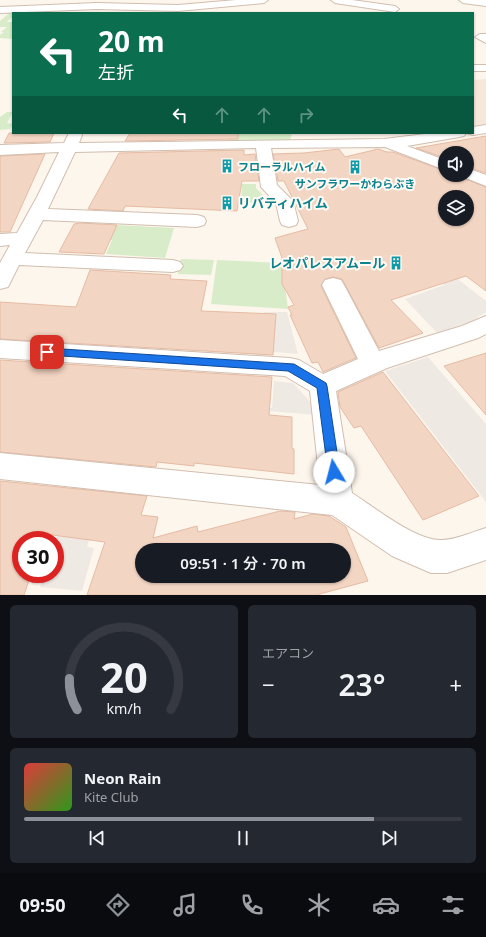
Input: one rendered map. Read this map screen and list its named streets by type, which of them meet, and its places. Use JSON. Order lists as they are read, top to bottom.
{
  "places": {
    "building": [
      "フローラルハイム",
      "サンフラワーかわらぶき",
      "リバティハイム",
      "レオパレスアムール"
    ]
  },
  "page": {
    "turn": ["20 m", "左折"],
    "limit": "30",
    "trip": "09:51 · 1 分 · 70 m",
    "tile": "エアコン",
    "heat": ["−", "23°", "+"],
    "song": ["Neon Rain", "Kite Club"],
    "tabs": "09:50",
    "gauge": ["20", "km/h"]
  }
}
